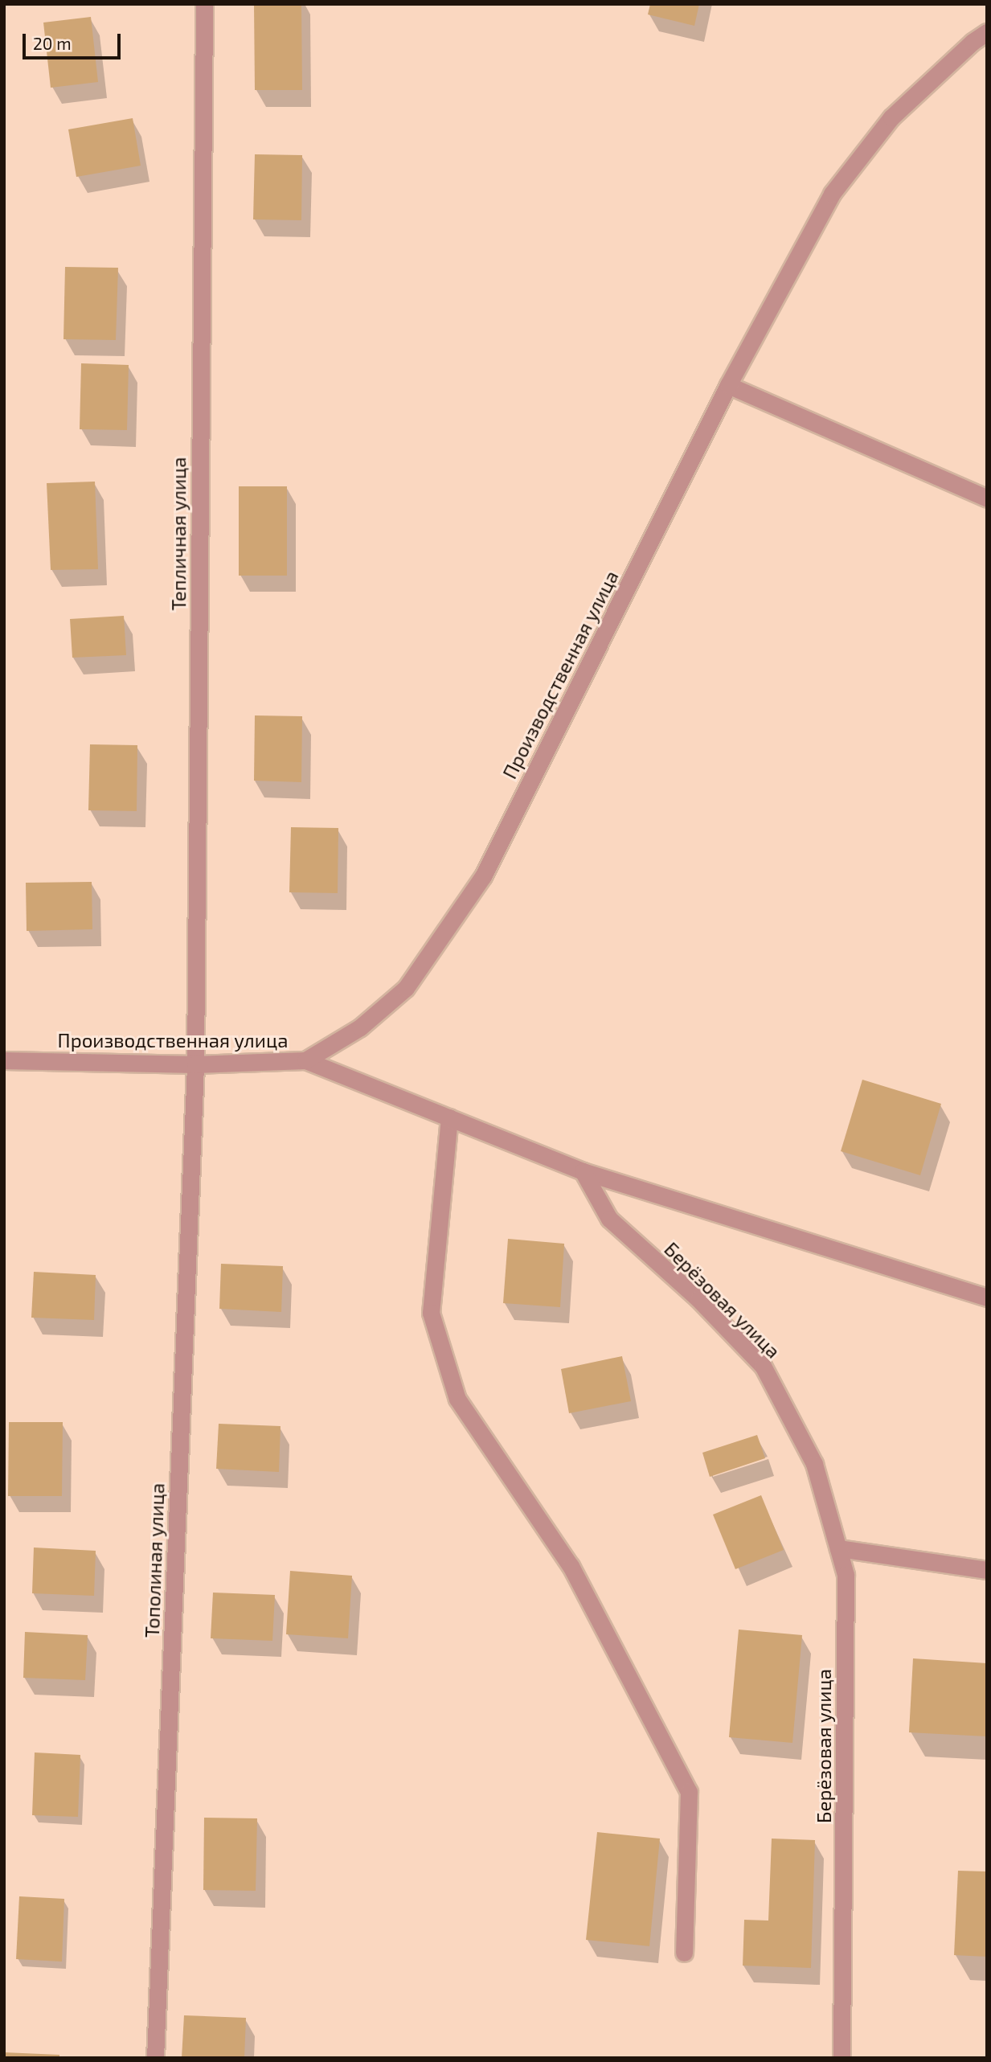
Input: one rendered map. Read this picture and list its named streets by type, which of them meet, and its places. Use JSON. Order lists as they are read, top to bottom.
{
  "streets": {
    "street": [
      "Тепличная улица",
      "Производственная улица",
      "Берёзовая улица",
      "Тополиная улица"
    ]
  },
  "crossings": [
    ["Тепличная улица", "Производственная улица"],
    ["Тепличная улица", "Тополиная улица"],
    ["Производственная улица", "Тополиная улица"]
  ],
  "scale_bar": "20 m"
}
